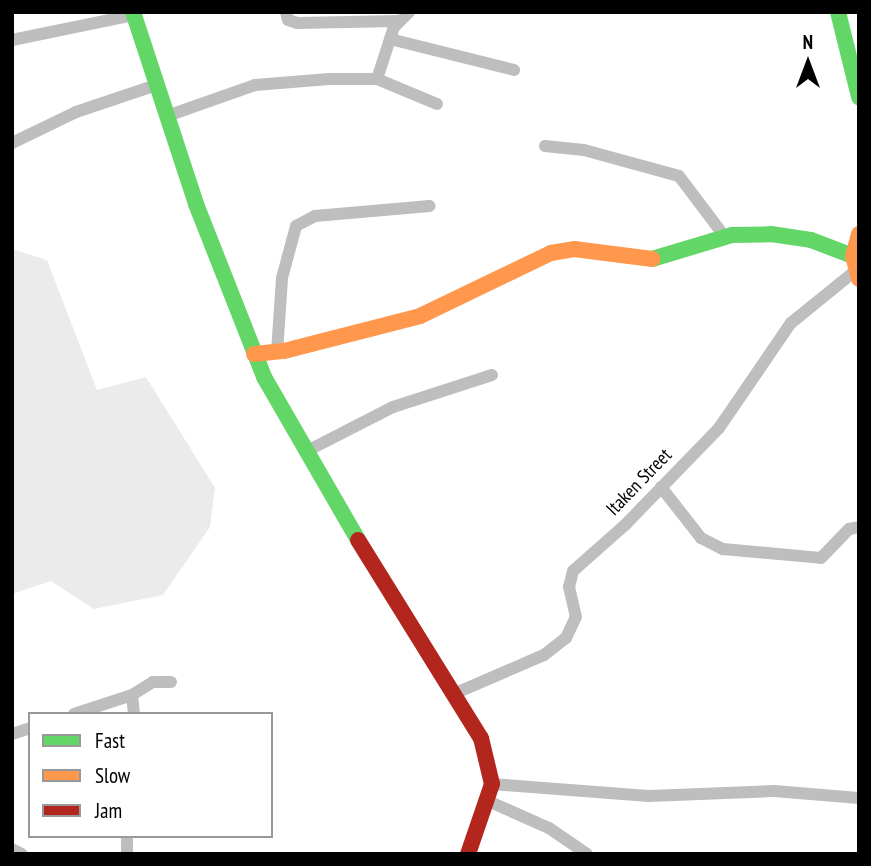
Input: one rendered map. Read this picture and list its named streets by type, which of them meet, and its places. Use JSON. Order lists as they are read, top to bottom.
{
  "streets": {
    "street": ["Itaken Street"]
  },
  "legend": ["Fast", "Slow", "Jam"],
  "north": "top"
}
